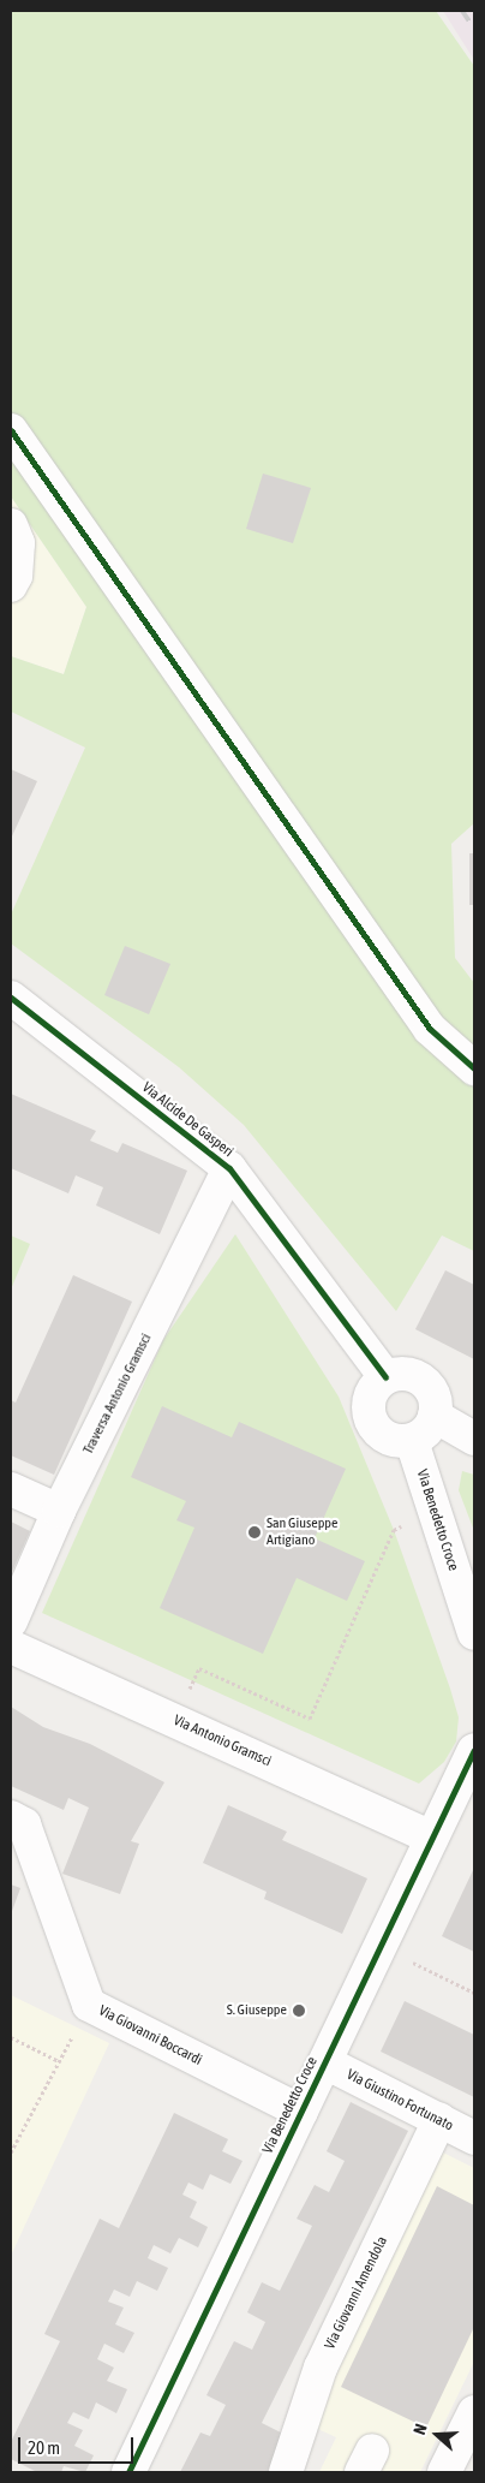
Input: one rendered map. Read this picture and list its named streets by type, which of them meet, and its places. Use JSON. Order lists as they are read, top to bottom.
{
  "streets": {
    "street": [
      "Via Alcide De Gasperi",
      "Traversa Antonio Gramsci",
      "Via Benedetto Croce",
      "Via Antonio Gramsci",
      "Via Giovanni Boccardi",
      "Via Giustino Fortunato",
      "Via Giovanni Amendola"
    ]
  },
  "crossings": [
    ["Via Alcide De Gasperi", "Traversa Antonio Gramsci"],
    ["Via Alcide De Gasperi", "Via Benedetto Croce"],
    ["Via Benedetto Croce", "Via Antonio Gramsci"],
    ["Via Benedetto Croce", "Via Giovanni Boccardi"],
    ["Via Benedetto Croce", "Via Giustino Fortunato"],
    ["Via Giustino Fortunato", "Via Giovanni Amendola"]
  ],
  "places": ["San Giuseppe Artigiano", "S. Giuseppe"],
  "scale_bar": "20 m",
  "north": "left"
}
